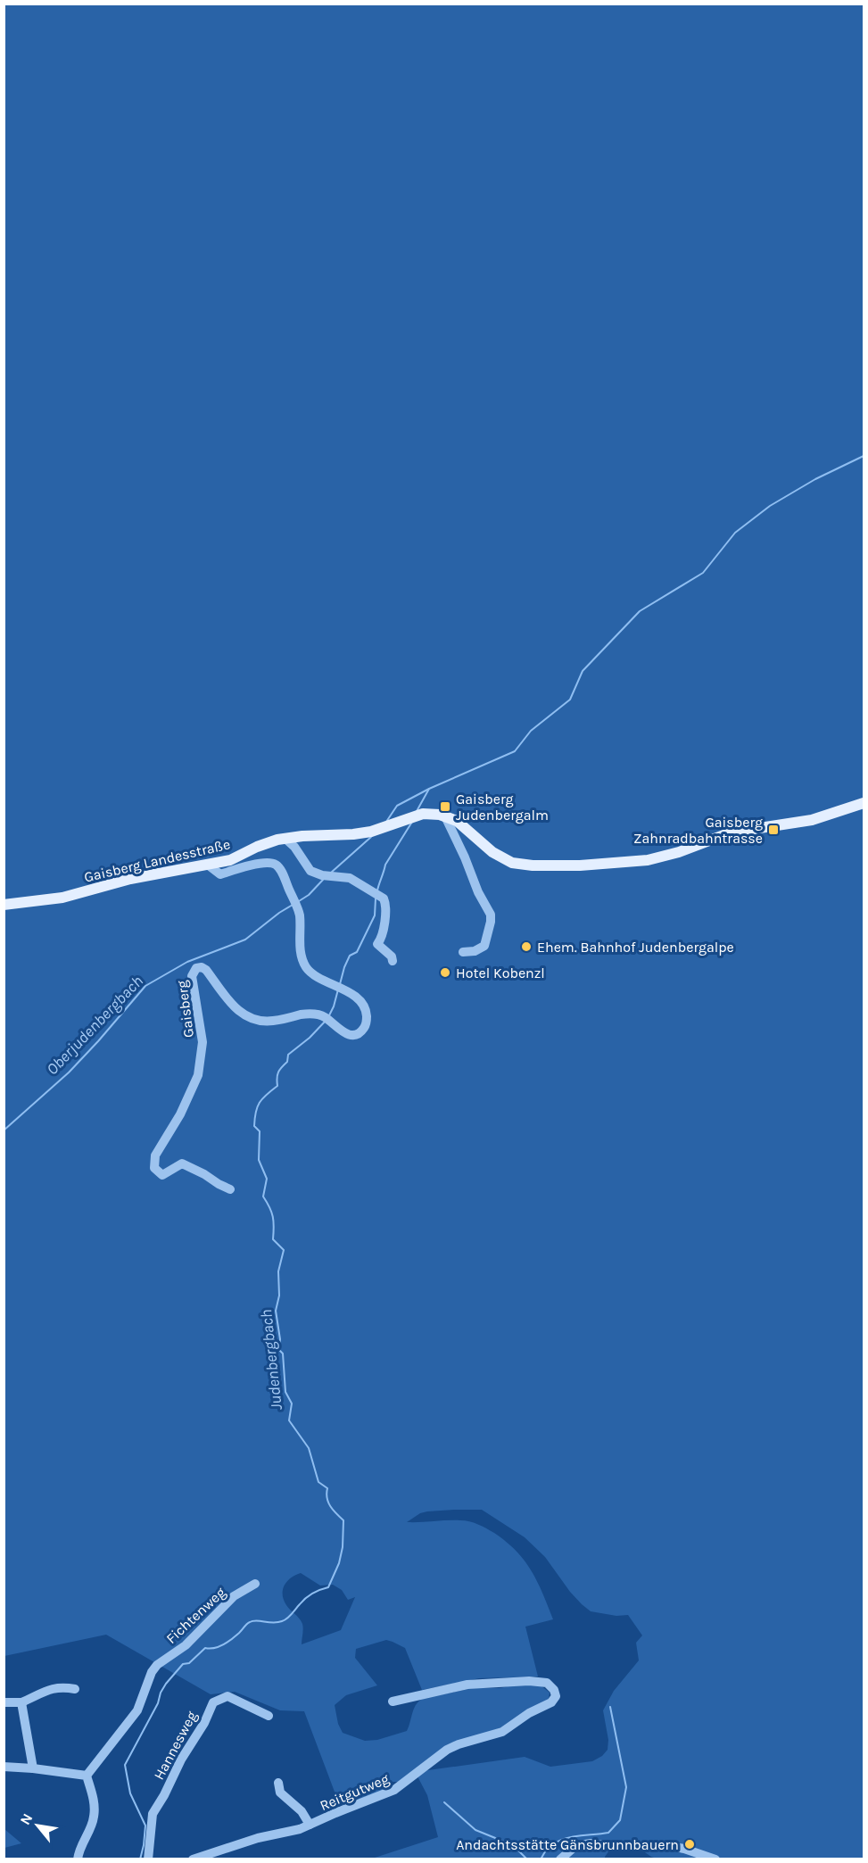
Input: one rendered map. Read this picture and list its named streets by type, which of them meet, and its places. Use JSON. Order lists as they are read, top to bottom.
{
  "streets": {
    "main road": ["Gaisberg Landesstraße"],
    "street": [
      "Gaisberg",
      "Fichtenweg",
      "Hannesweg",
      "Reitgutweg"
    ]
  },
  "crossings": [
    ["Gaisberg Landesstraße", "Gaisberg"]
  ],
  "water": ["Oberjudenbergbach", "Judenbergbach"],
  "places": {
    "transit": ["Gaisberg Judenbergalm", "Gaisberg Zahnradbahntrasse"],
    "other": ["Ehem. Bahnhof Judenbergalpe", "Hotel Kobenzl", "Andachtsstätte Gänsbrunnbauern"]
  },
  "north": "top left"
}
